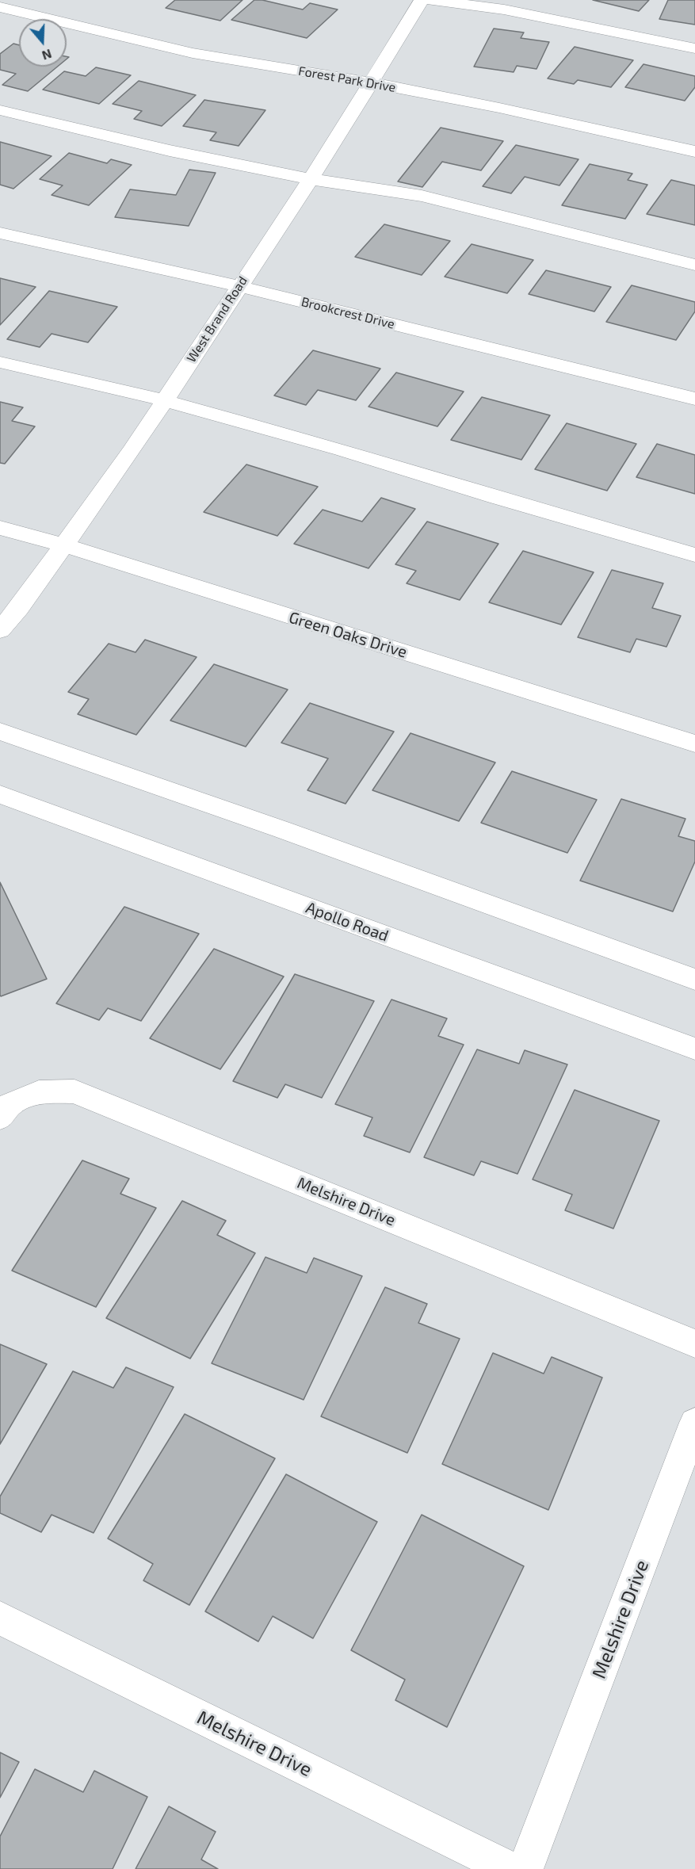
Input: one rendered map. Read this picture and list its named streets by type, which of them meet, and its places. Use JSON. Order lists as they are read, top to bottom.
{
  "streets": {
    "street": [
      "Forest Park Drive",
      "Brookcrest Drive",
      "West Brand Road",
      "Green Oaks Drive",
      "Apollo Road",
      "Melshire Drive"
    ]
  },
  "crossings": [
    ["Forest Park Drive", "West Brand Road"],
    ["Brookcrest Drive", "West Brand Road"],
    ["West Brand Road", "Green Oaks Drive"]
  ],
  "north": "bottom"
}
